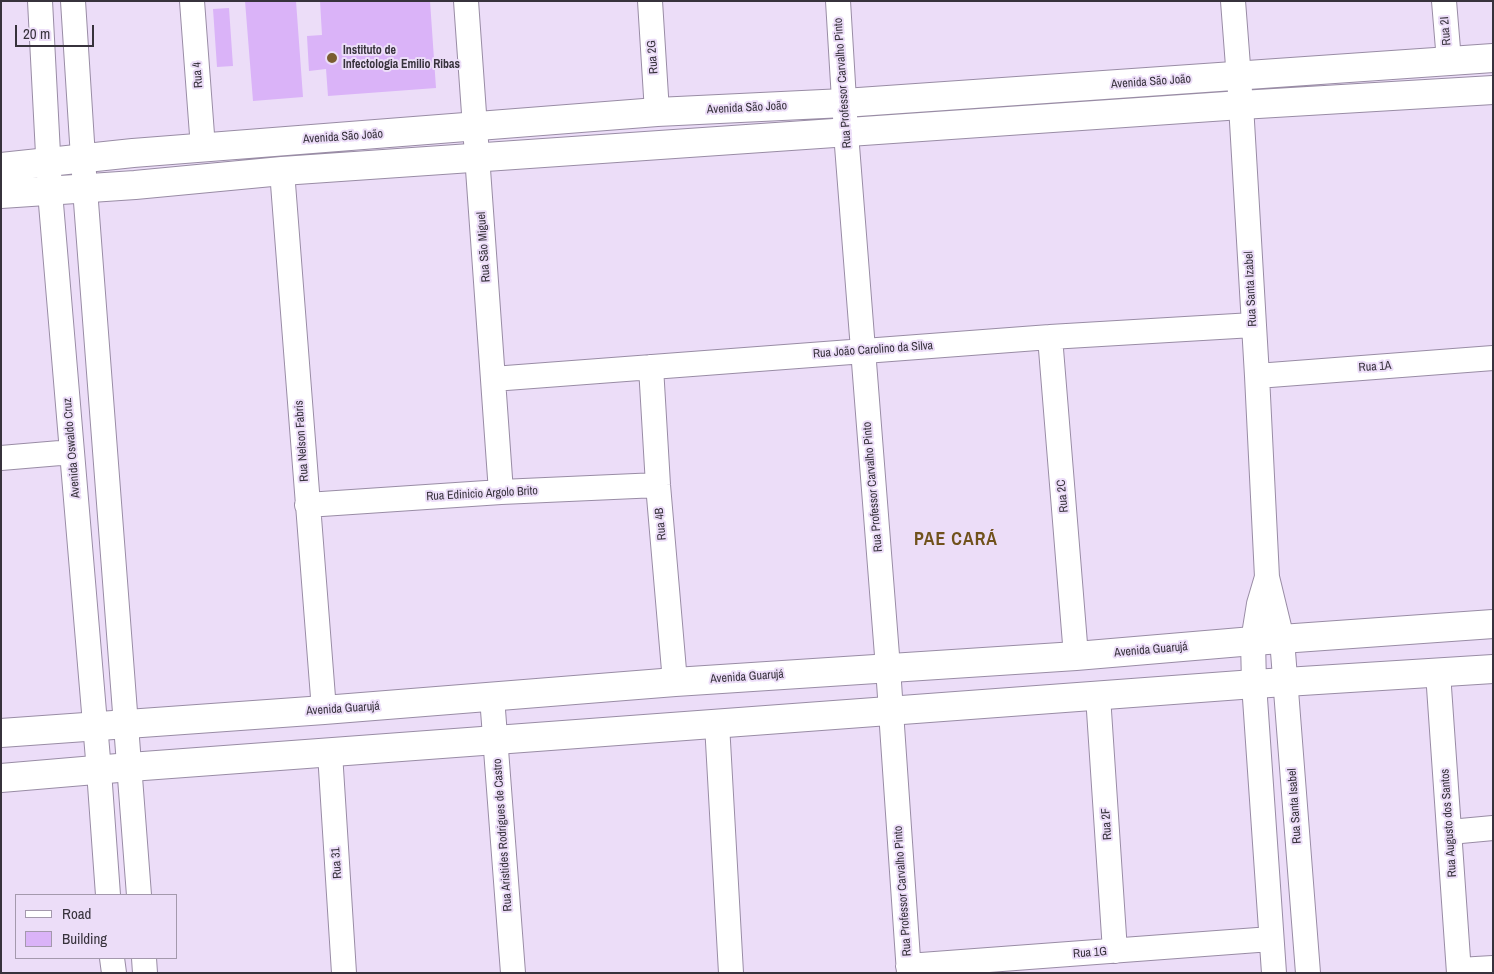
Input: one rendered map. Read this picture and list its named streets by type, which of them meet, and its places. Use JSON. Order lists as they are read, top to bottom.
{
  "streets": {
    "street": [
      "Rua 2I",
      "Rua 2G",
      "Rua 4",
      "Avenida São João",
      "Rua Professor Carvalho Pinto",
      "Rua São Miguel",
      "Rua Santa Izabel",
      "Rua João Carolino da Silva",
      "Rua 1A",
      "Rua Nelson Fabris",
      "Avenida Oswaldo Cruz",
      "Rua Edinicio Argolo Brito",
      "Rua 2C",
      "Rua 4B",
      "Avenida Guarujá",
      "Rua Santa Isabel",
      "Rua Augusto dos Santos",
      "Rua 2F",
      "Rua Aristides Rodrigues de Castro",
      "Rua 31",
      "Rua 1G"
    ]
  },
  "crossings": [
    ["Rua 2I", "Avenida São João"],
    ["Rua 2G", "Avenida São João"],
    ["Rua 4", "Avenida São João"],
    ["Avenida São João", "Rua Professor Carvalho Pinto"],
    ["Avenida São João", "Rua São Miguel"],
    ["Avenida São João", "Rua Santa Izabel"],
    ["Avenida São João", "Avenida Oswaldo Cruz"],
    ["Rua Professor Carvalho Pinto", "Rua João Carolino da Silva"],
    ["Rua Professor Carvalho Pinto", "Avenida Guarujá"],
    ["Rua Professor Carvalho Pinto", "Rua 1G"],
    ["Rua São Miguel", "Rua João Carolino da Silva"],
    ["Rua São Miguel", "Rua Edinicio Argolo Brito"],
    ["Rua Santa Izabel", "Rua João Carolino da Silva"],
    ["Rua Santa Izabel", "Rua 1A"],
    ["Rua Santa Izabel", "Avenida Guarujá"],
    ["Rua Santa Izabel", "Rua Santa Isabel"],
    ["Rua João Carolino da Silva", "Rua 2C"],
    ["Rua João Carolino da Silva", "Rua 4B"],
    ["Rua Nelson Fabris", "Rua Edinicio Argolo Brito"],
    ["Rua Nelson Fabris", "Avenida Guarujá"],
    ["Avenida Oswaldo Cruz", "Avenida Guarujá"],
    ["Rua Edinicio Argolo Brito", "Rua 4B"],
    ["Rua 2C", "Avenida Guarujá"],
    ["Rua 4B", "Avenida Guarujá"],
    ["Avenida Guarujá", "Rua Santa Isabel"],
    ["Avenida Guarujá", "Rua Aristides Rodrigues de Castro"],
    ["Rua 2F", "Rua 1G"]
  ],
  "districts": ["PAE CARÁ"],
  "places": ["Instituto de Infectologia Emilio Ribas"],
  "legend": ["Road", "Building"],
  "scale_bar": "20 m"
}
